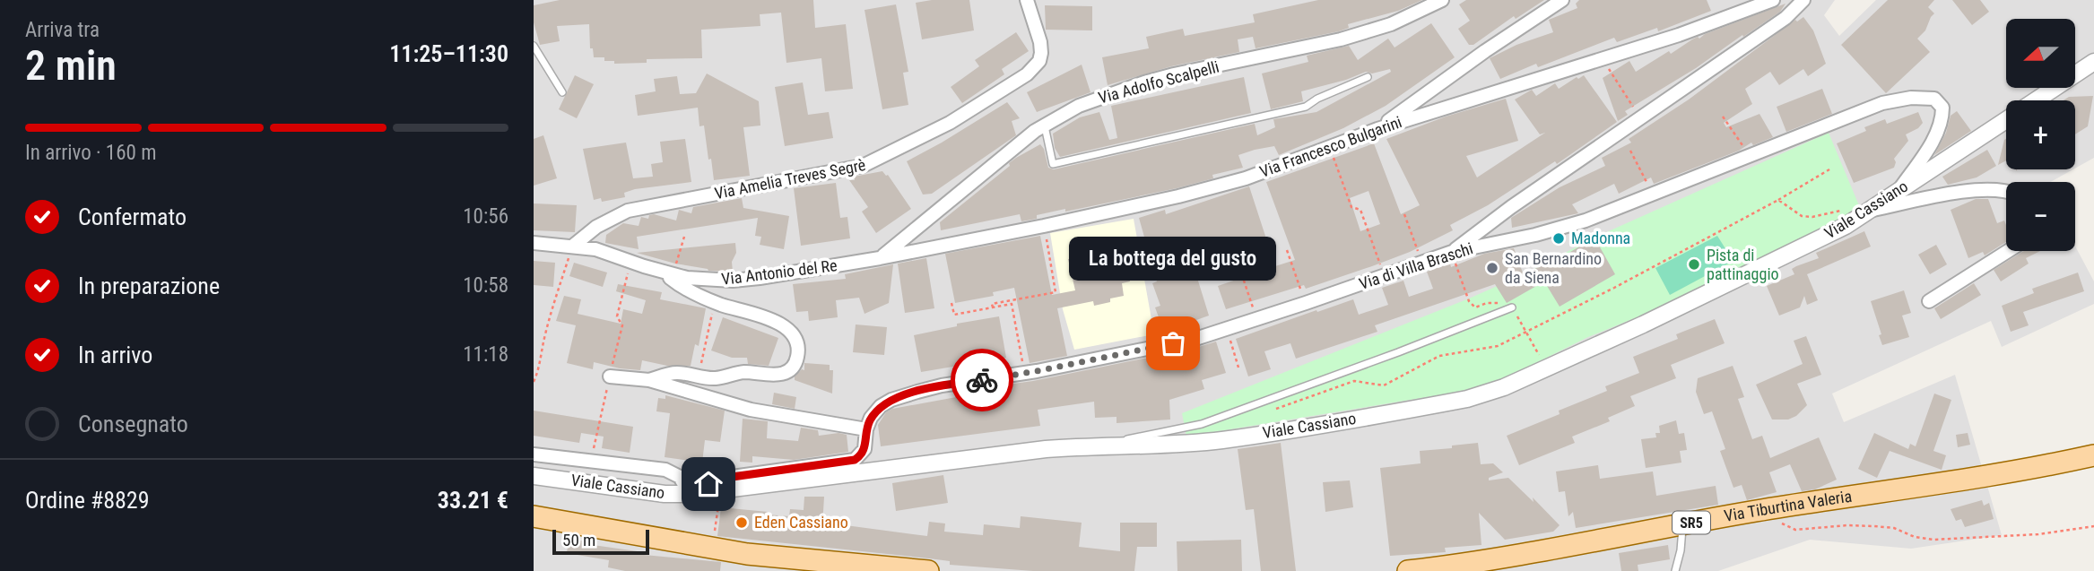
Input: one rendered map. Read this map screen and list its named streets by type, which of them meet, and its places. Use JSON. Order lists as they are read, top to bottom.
{
  "streets": {
    "main road": ["Via Tiburtina Valeria", "SR5"],
    "street": [
      "Via Adolfo Scalpelli",
      "Via Francesco Bulgarini",
      "Via Amelia Treves Segrè",
      "Viale Cassiano",
      "Via di Villa Braschi",
      "Via Antonio del Re"
    ]
  },
  "crossings": [
    ["Via Adolfo Scalpelli", "Via Francesco Bulgarini"],
    ["Via Adolfo Scalpelli", "Via Antonio del Re"],
    ["Via Francesco Bulgarini", "Via Antonio del Re"],
    ["Via Amelia Treves Segrè", "Via Antonio del Re"],
    ["Viale Cassiano", "Via di Villa Braschi"]
  ],
  "places": [
    "Madonna",
    "Pista di pattinaggio",
    "San Bernardino da Siena",
    "La bottega del gusto",
    "Eden Cassiano"
  ],
  "scale_bar": "50 m",
  "north": "left",
  "page": {
    "heading": ["2 min", "Arriva tra", "11:25–11:30"],
    "panel": ["Ordine #8829", "33.21 €"],
    "map_buttons": ["+", "−"],
    "bar": "In arrivo · 160 m",
    "list": [
      ["Confermato", "10:56"],
      ["In preparazione", "10:58"],
      ["In arrivo", "11:18"],
      "Consegnato"
    ],
    "bubble": "La bottega del gusto",
    "scale": "50 m"
  }
}
